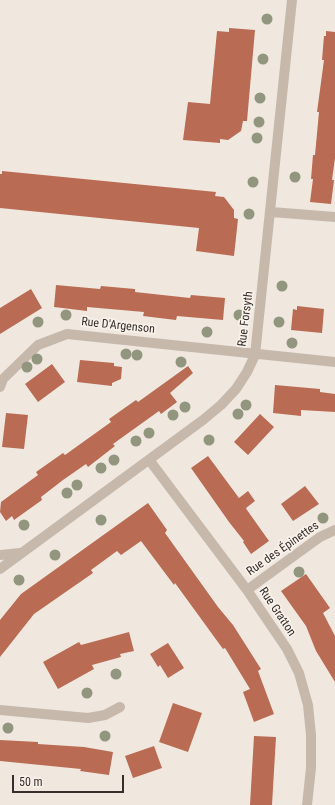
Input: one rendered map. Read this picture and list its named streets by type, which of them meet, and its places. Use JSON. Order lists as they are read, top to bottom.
{
  "streets": {
    "street": [
      "Rue Forsyth",
      "Rue D'Argenson",
      "Rue des Épinettes",
      "Rue Gratton"
    ]
  },
  "crossings": [
    ["Rue Forsyth", "Rue D'Argenson"],
    ["Rue Forsyth", "Rue Gratton"],
    ["Rue des Épinettes", "Rue Gratton"]
  ],
  "scale_bar": "50 m"
}
